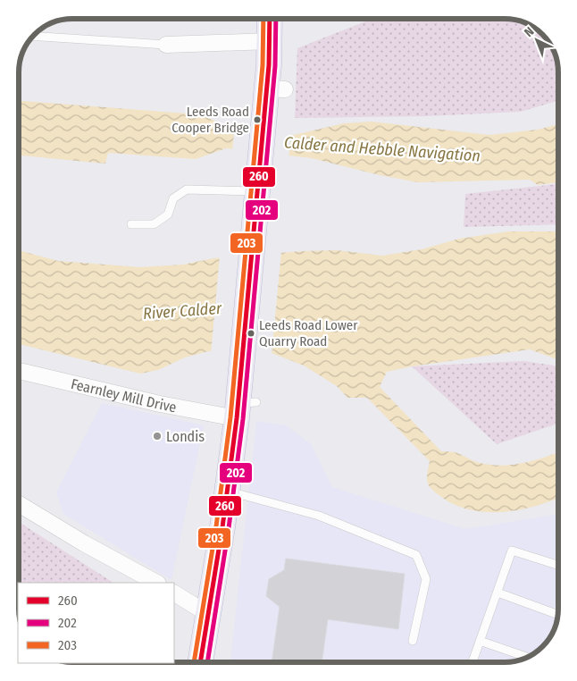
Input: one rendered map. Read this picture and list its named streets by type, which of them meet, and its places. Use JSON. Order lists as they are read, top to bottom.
{
  "streets": {
    "street": ["Fearnley Mill Drive"]
  },
  "water": ["Calder and Hebble Navigation", "River Calder"],
  "places": ["Leeds Road Cooper Bridge", "Leeds Road Lower Quarry Road", "Londis"],
  "lines": ["transit line 260", "transit line 202", "transit line 203"],
  "legend": ["260", "202", "203"],
  "north": "top left"
}
